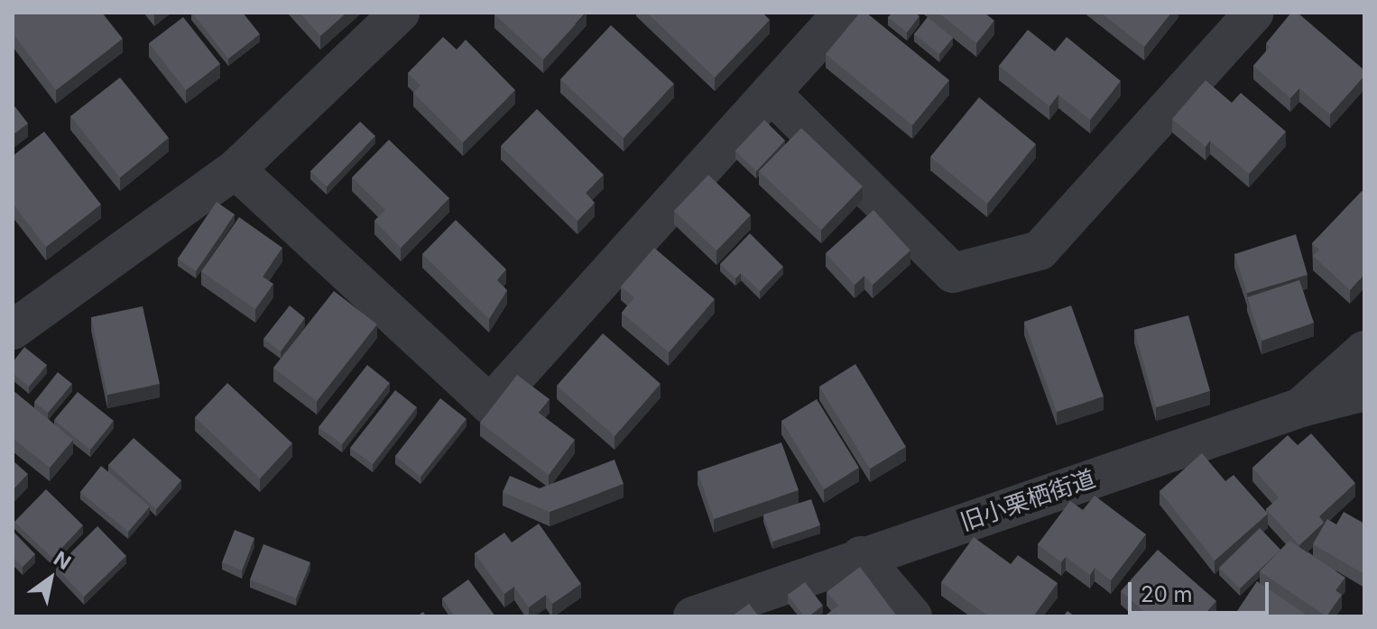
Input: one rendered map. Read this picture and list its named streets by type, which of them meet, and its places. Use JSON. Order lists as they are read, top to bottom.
{
  "streets": {
    "street": ["旧小栗栖街道"]
  },
  "scale_bar": "20 m",
  "north": "top right"
}
